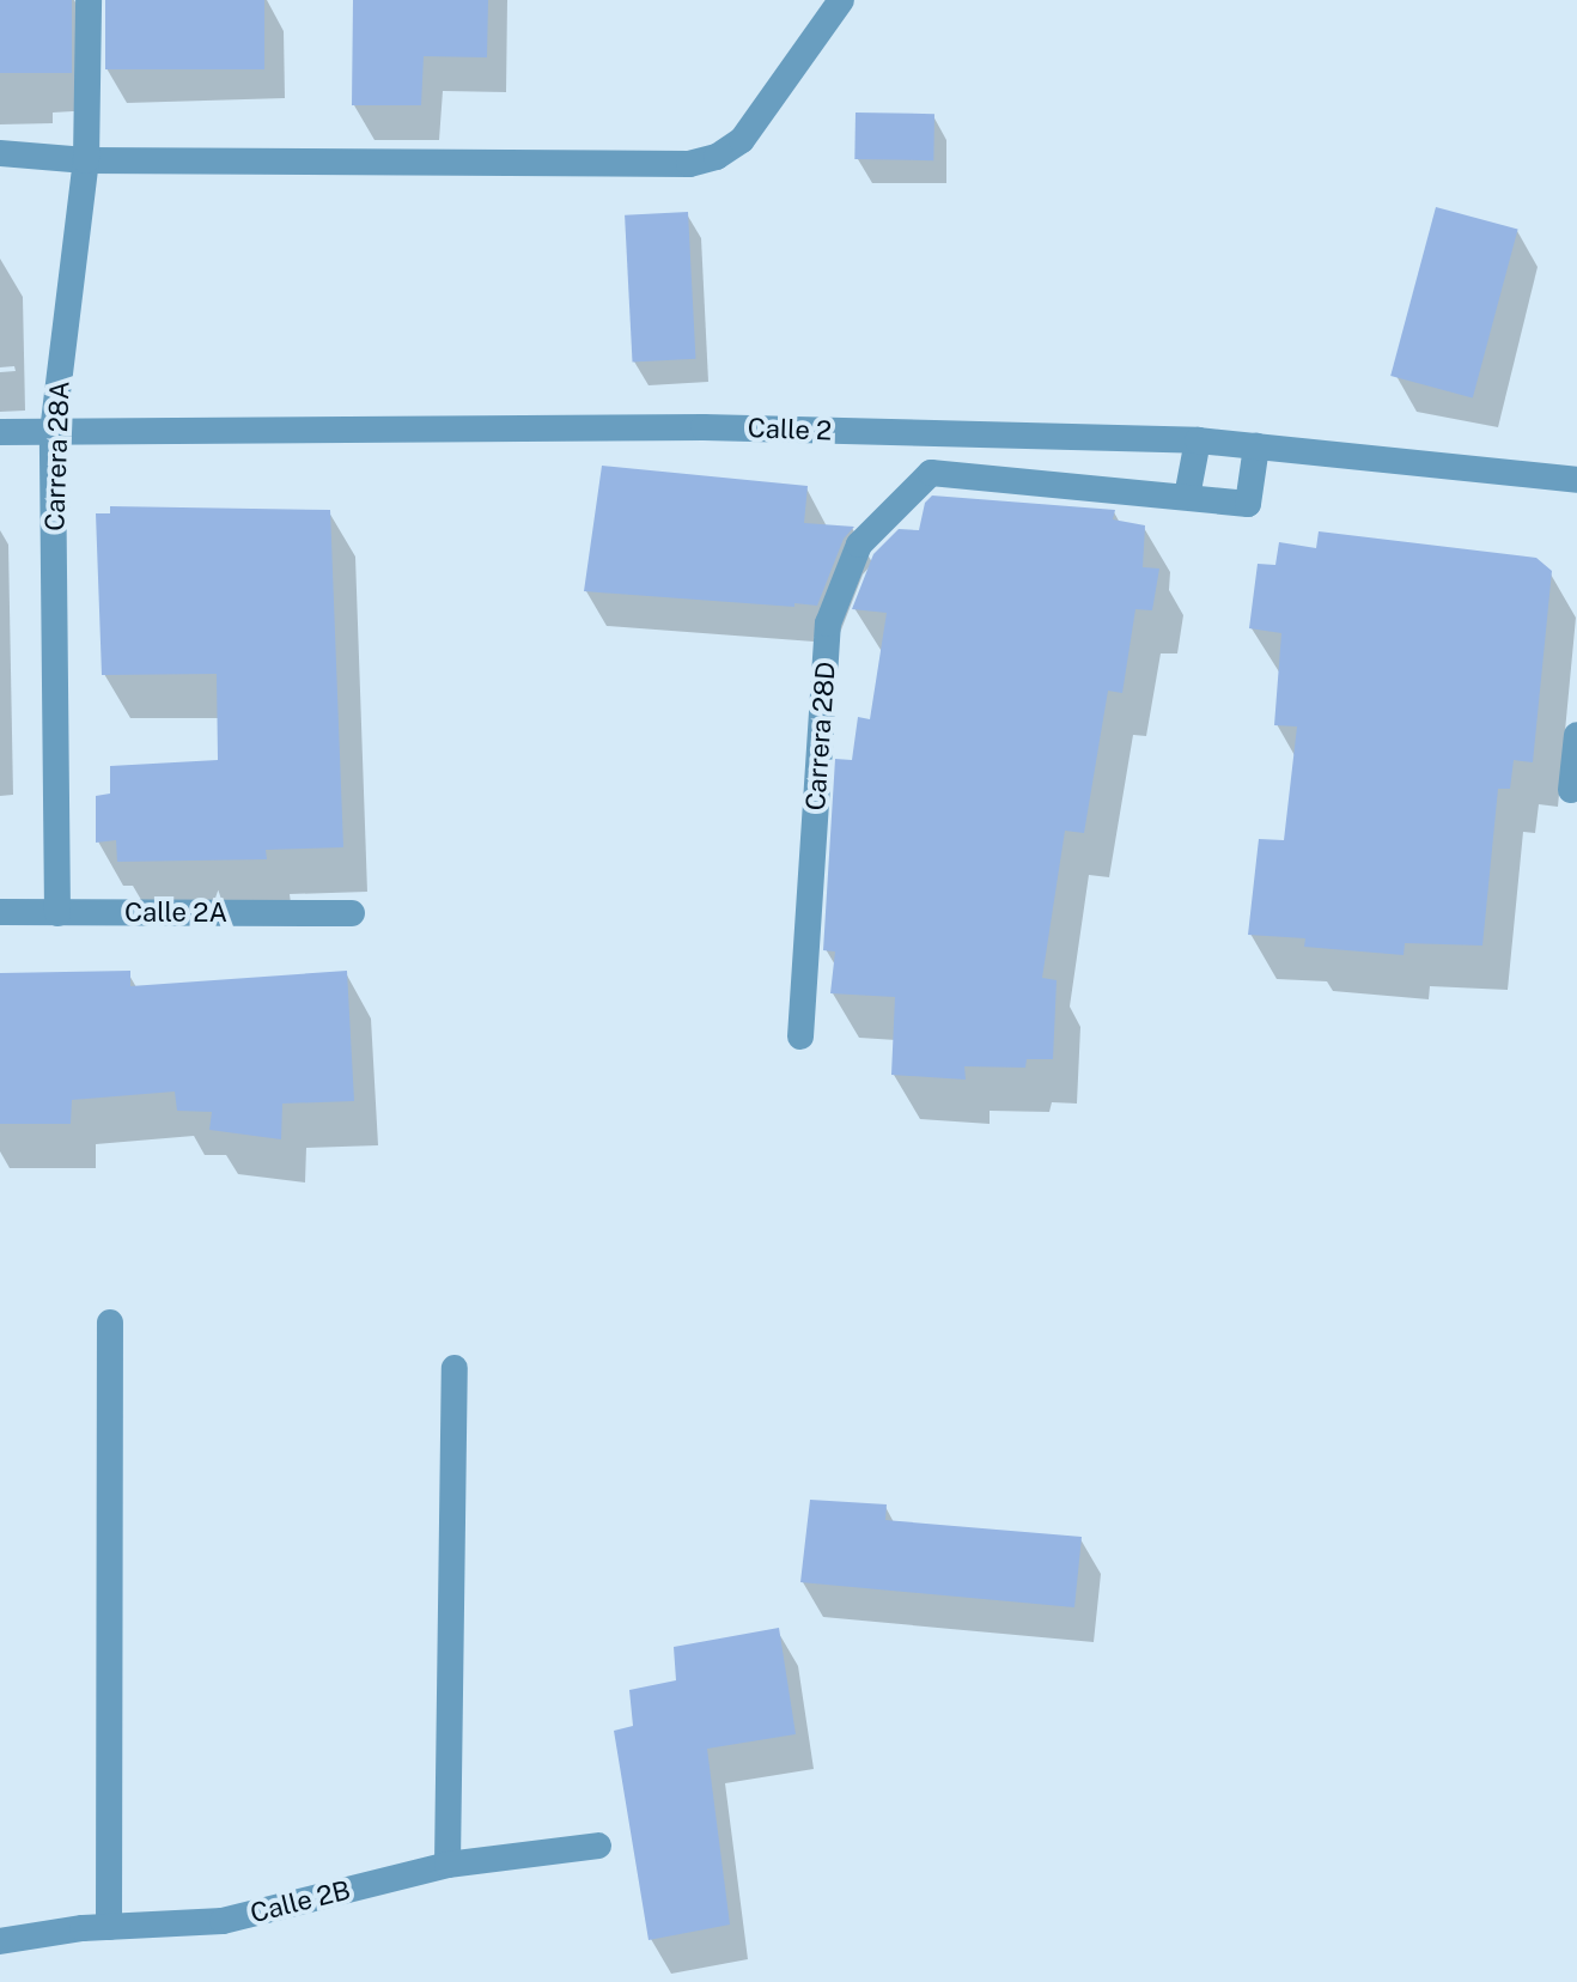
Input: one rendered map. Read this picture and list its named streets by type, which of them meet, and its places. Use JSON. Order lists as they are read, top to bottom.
{
  "streets": {
    "street": [
      "Calle 2",
      "Carrera 28A",
      "Carrera 28D",
      "Calle 2A",
      "Calle 2B"
    ]
  },
  "crossings": [
    ["Calle 2", "Carrera 28A"],
    ["Carrera 28A", "Calle 2A"]
  ]
}
